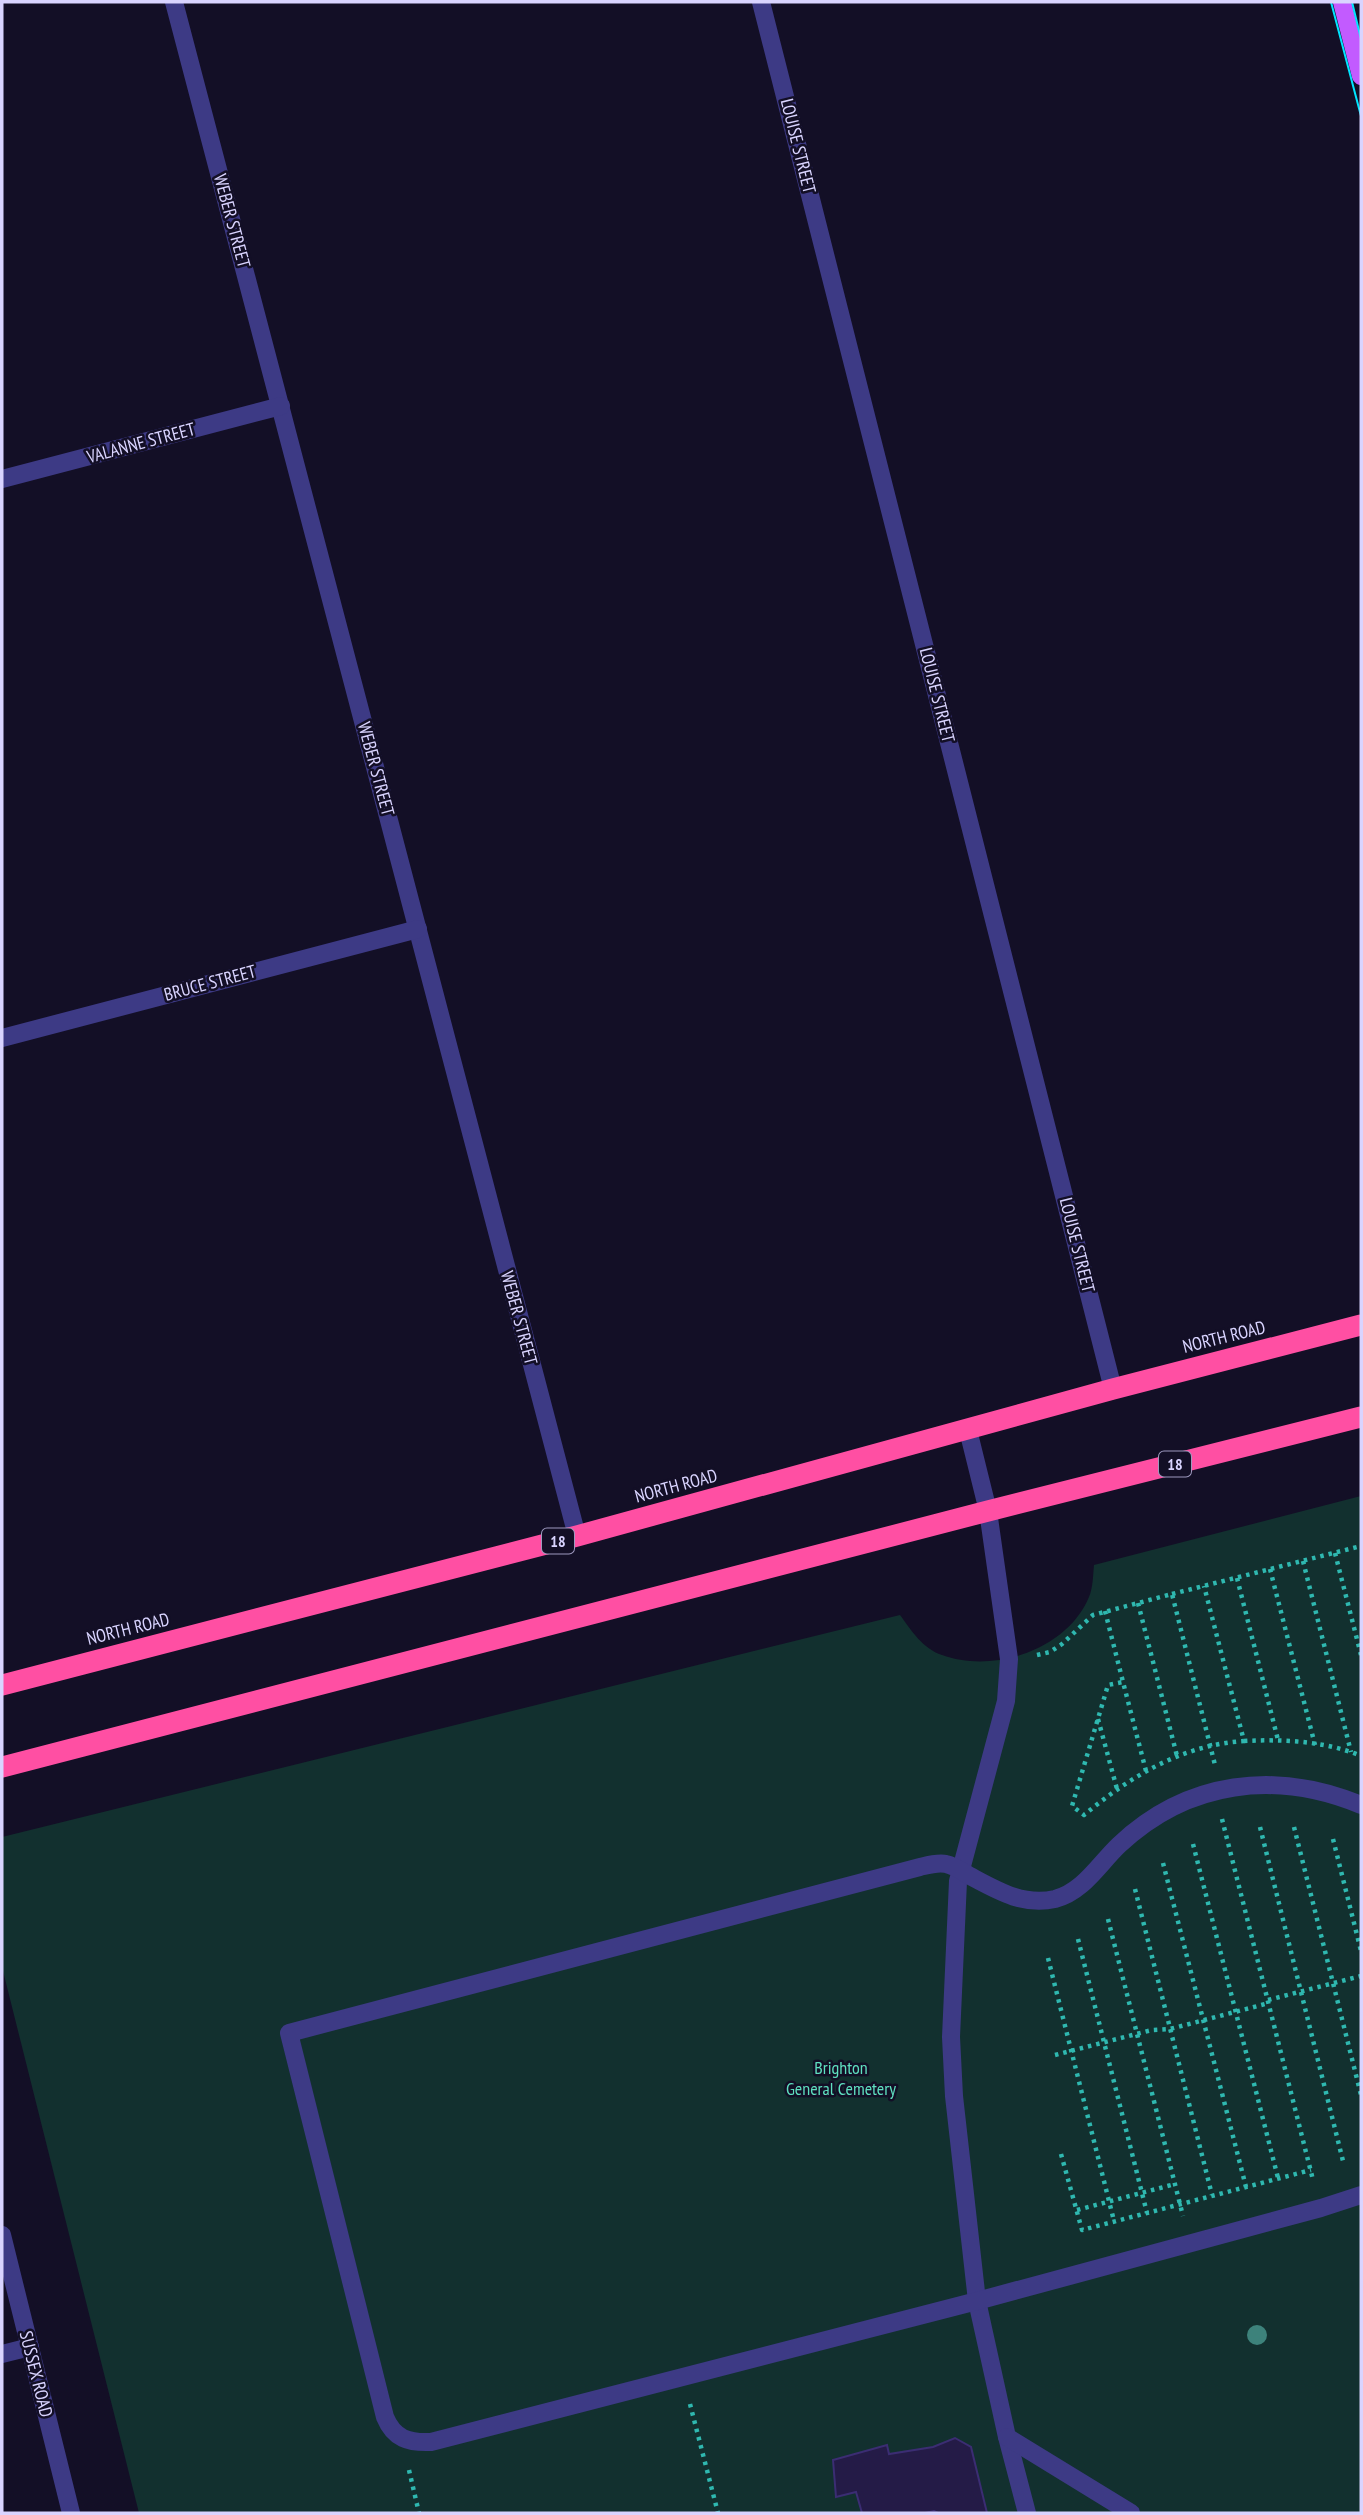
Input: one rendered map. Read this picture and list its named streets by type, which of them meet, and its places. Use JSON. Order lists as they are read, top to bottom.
{
  "streets": {
    "highway": ["NORTH ROAD", "18"],
    "street": [
      "LOUISE STREET",
      "WEBER STREET",
      "VALANNE STREET",
      "BRUCE STREET",
      "SUSSEX ROAD"
    ]
  },
  "crossings": [
    ["LOUISE STREET", "NORTH ROAD"],
    ["WEBER STREET", "VALANNE STREET"],
    ["WEBER STREET", "BRUCE STREET"],
    ["WEBER STREET", "NORTH ROAD"]
  ],
  "parks": ["Brighton General Cemetery"]
}
